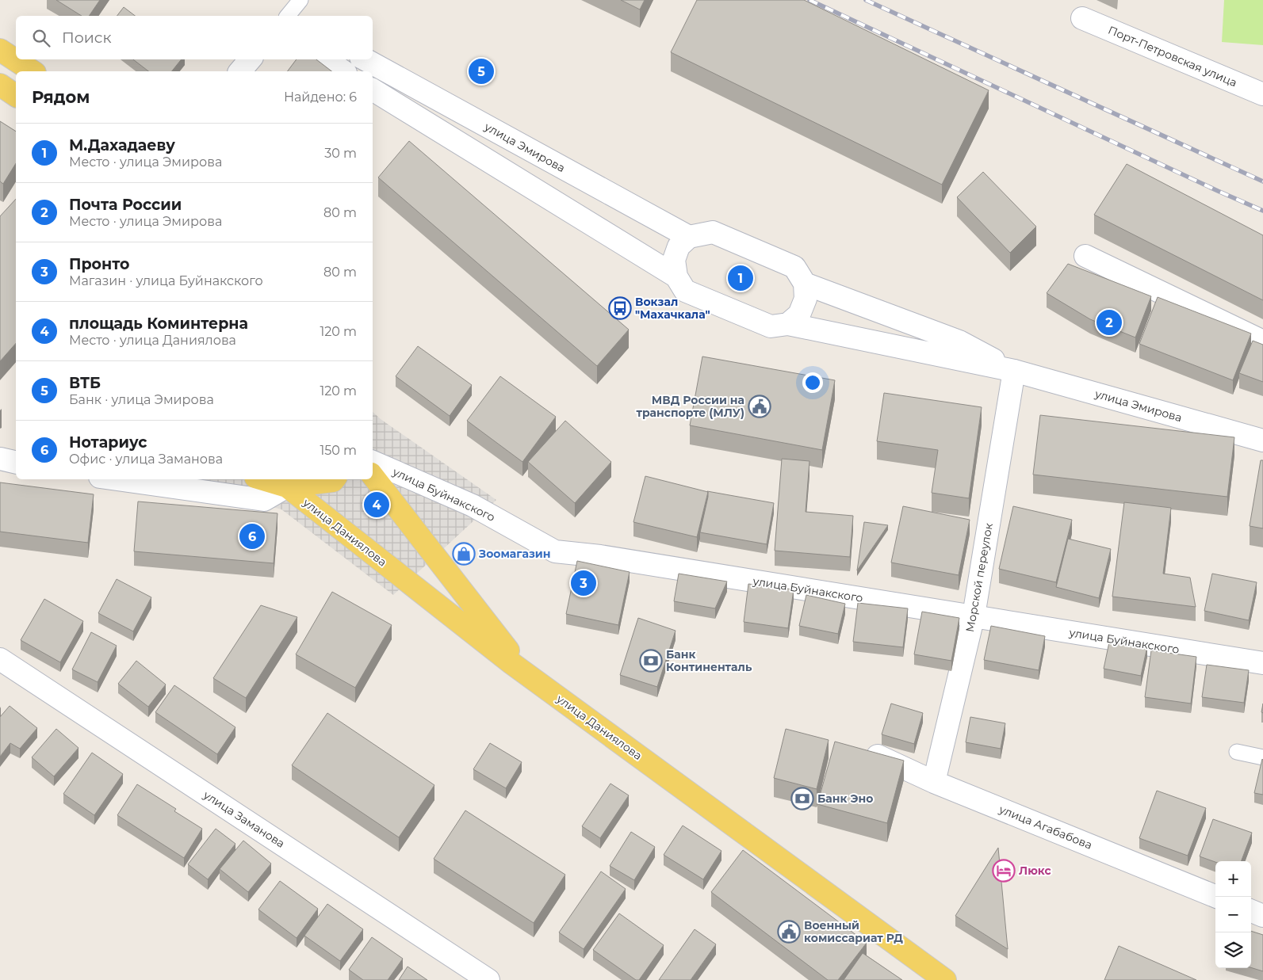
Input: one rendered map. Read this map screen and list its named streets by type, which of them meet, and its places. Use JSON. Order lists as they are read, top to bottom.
{
  "streets": {
    "main road": ["улица Даниялова"],
    "street": [
      "Порт-Петровская улица",
      "улица Эмирова",
      "улица Буйнакского",
      "Морской переулок",
      "улица Заманова",
      "улица Агабабова"
    ]
  },
  "crossings": [
    ["улица Эмирова", "Морской переулок"],
    ["улица Буйнакского", "Морской переулок"],
    ["Морской переулок", "улица Агабабова"]
  ],
  "places": {
    "bus stop": ["Вокзал \"Махачкала\""],
    "public building": ["МВД России на транспорте (МЛУ)", "Военный комиссариат РД"],
    "shop": ["Зоомагазин"],
    "bank": ["Банк Континенталь", "Банк Эно"],
    "hotel": ["Люкс"]
  },
  "page": {
    "search": "Поиск",
    "pins": [
      "5",
      "1",
      "2",
      "4",
      "6",
      "3"
    ],
    "heading": ["Рядом", "Найдено: 6"],
    "list": [
      {
        "mark": "1",
        "name": "М.Дахадаеву",
        "note": "Место · улица Эмирова",
        "value": "30 m"
      },
      {
        "mark": "2",
        "name": "Почта России",
        "note": "Место · улица Эмирова",
        "value": "80 m"
      },
      {
        "mark": "3",
        "name": "Пронто",
        "note": "Магазин · улица Буйнакского",
        "value": "80 m"
      },
      {
        "mark": "4",
        "name": "площадь Коминтерна",
        "note": "Место · улица Даниялова",
        "value": "120 m"
      },
      {
        "mark": "5",
        "name": "ВТБ",
        "note": "Банк · улица Эмирова",
        "value": "120 m"
      },
      {
        "mark": "6",
        "name": "Нотариус",
        "note": "Офис · улица Заманова",
        "value": "150 m"
      }
    ],
    "map_buttons": ["+", "−"]
  }
}
